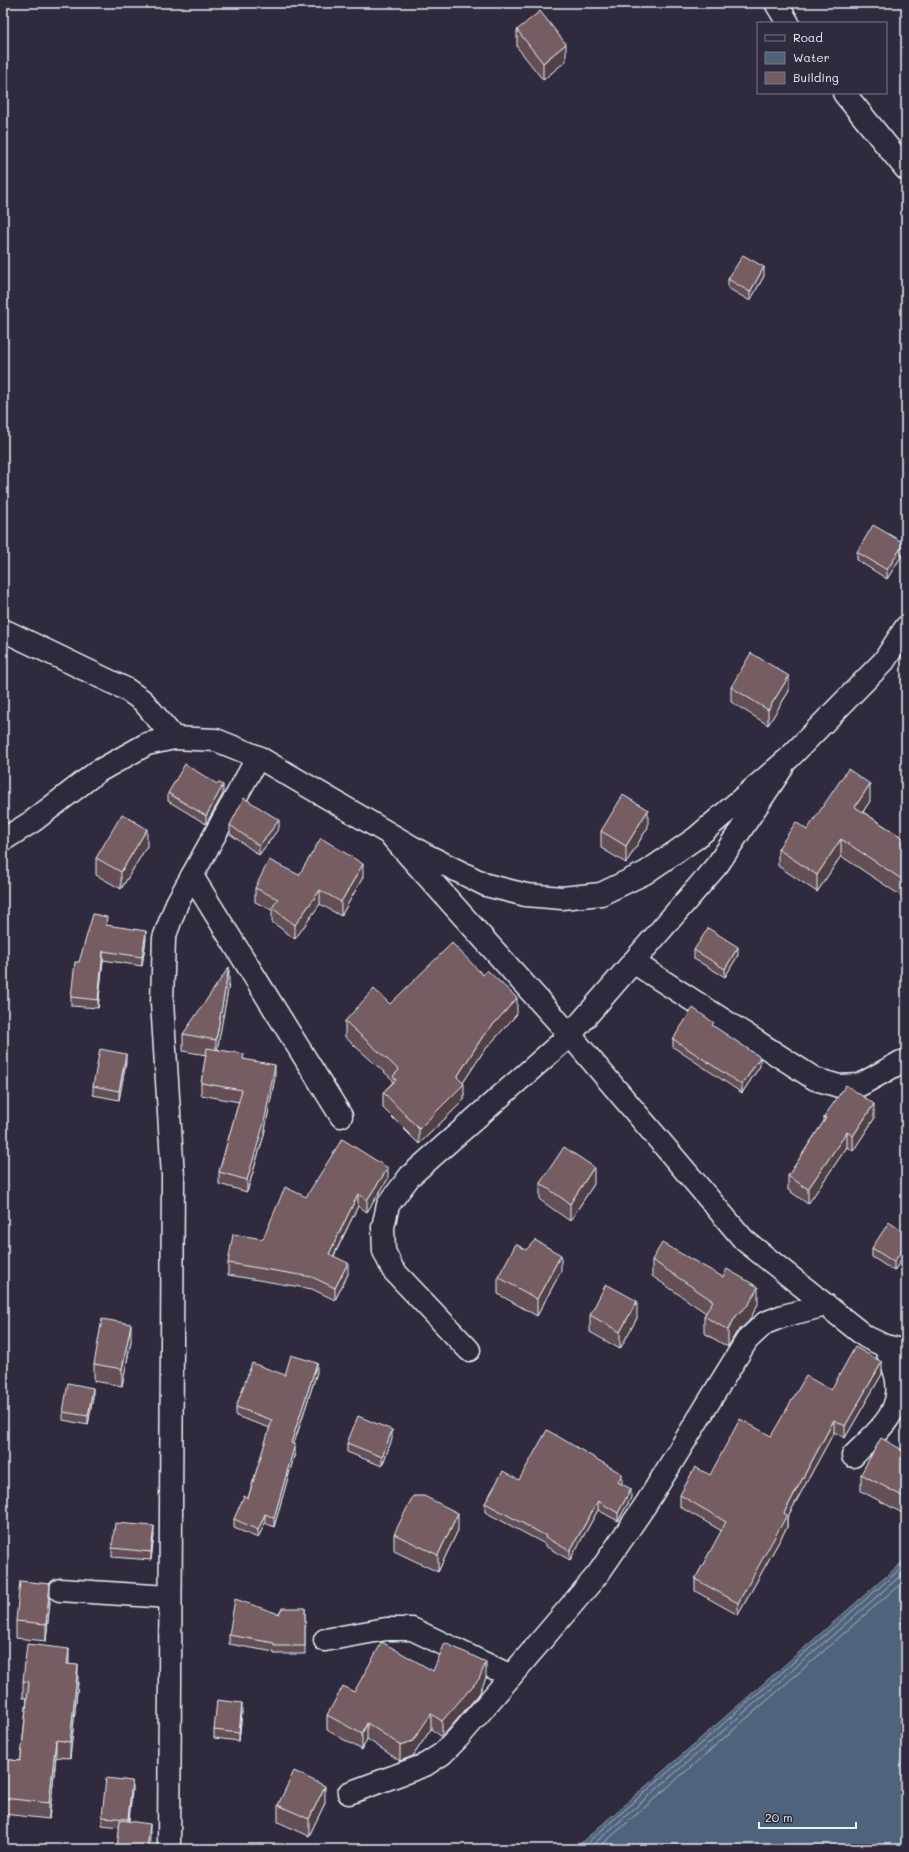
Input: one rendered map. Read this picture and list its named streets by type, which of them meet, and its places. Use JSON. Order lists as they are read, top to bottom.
{
  "legend": ["Road", "Water", "Building"],
  "scale_bar": "20 m"
}
